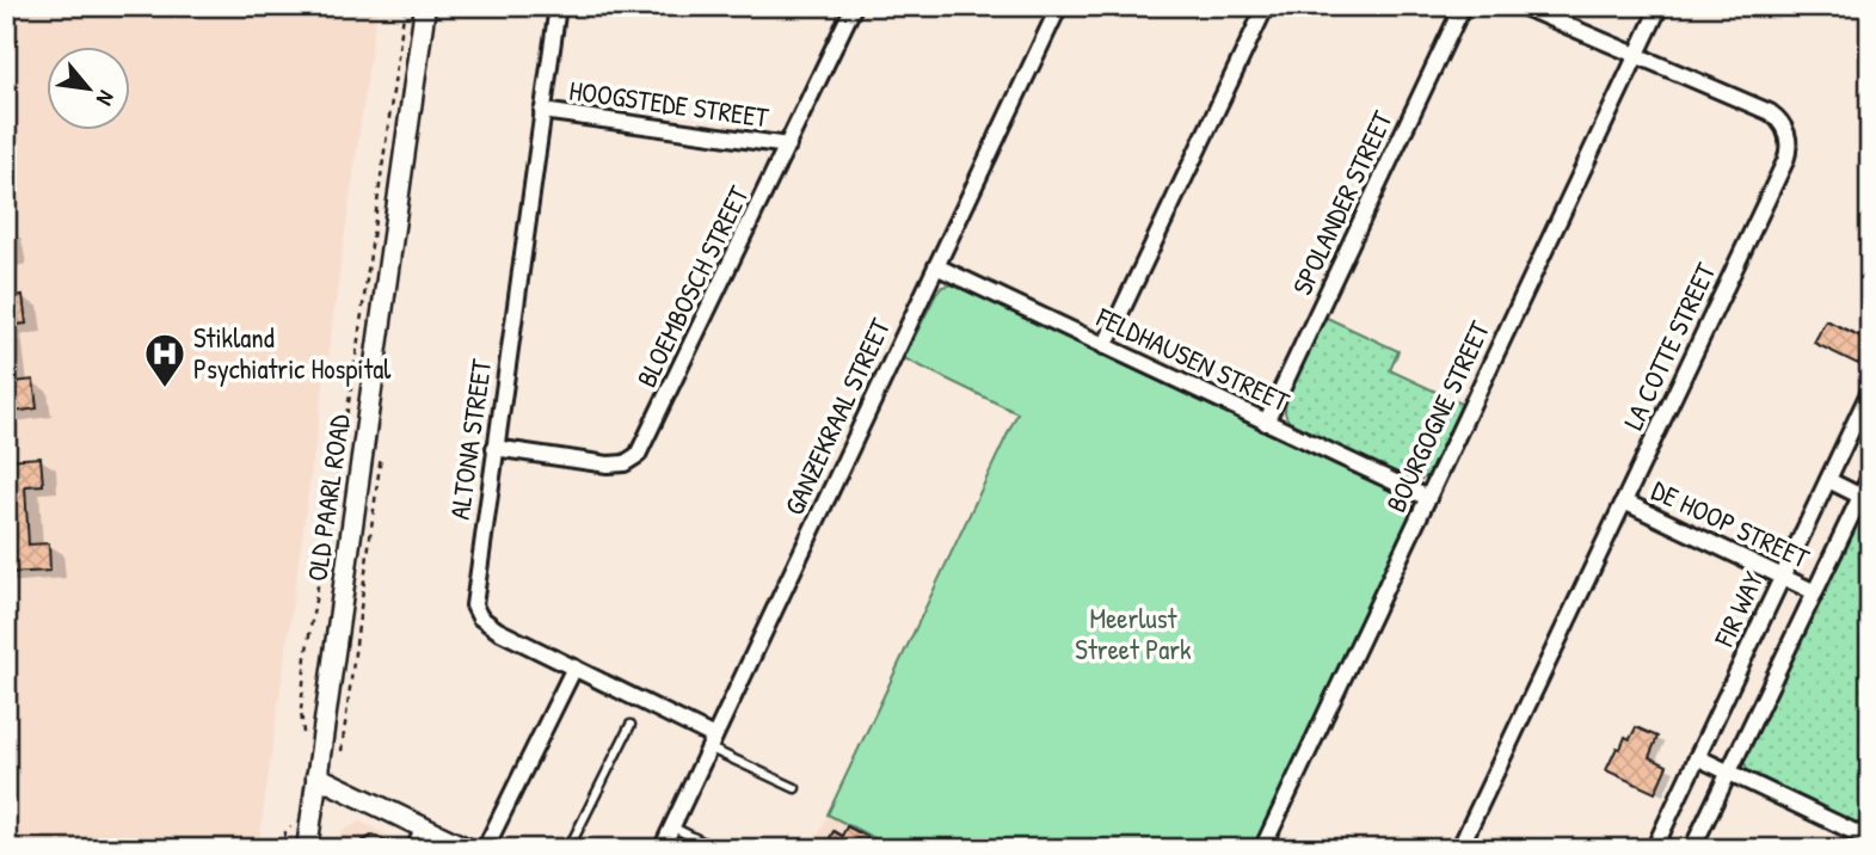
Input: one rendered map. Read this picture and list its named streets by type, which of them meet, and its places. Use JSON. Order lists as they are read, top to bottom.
{
  "streets": {
    "main road": ["OLD PAARL ROAD"],
    "street": [
      "HOOGSTEDE STREET",
      "SPOLANDER STREET",
      "BLOEMBOSCH STREET",
      "LA COTTE STREET",
      "FELDHAUSEN STREET",
      "GANZEKRAAL STREET",
      "BOURGOGNE STREET",
      "ALTONA STREET",
      "DE HOOP STREET",
      "FIR WAY"
    ]
  },
  "crossings": [
    ["HOOGSTEDE STREET", "BLOEMBOSCH STREET"],
    ["HOOGSTEDE STREET", "ALTONA STREET"],
    ["SPOLANDER STREET", "FELDHAUSEN STREET"],
    ["BLOEMBOSCH STREET", "ALTONA STREET"],
    ["LA COTTE STREET", "BOURGOGNE STREET"],
    ["LA COTTE STREET", "DE HOOP STREET"],
    ["FELDHAUSEN STREET", "GANZEKRAAL STREET"],
    ["FELDHAUSEN STREET", "BOURGOGNE STREET"],
    ["GANZEKRAAL STREET", "ALTONA STREET"],
    ["DE HOOP STREET", "FIR WAY"]
  ],
  "parks": ["Meerlust Street Park"],
  "places": {
    "hospital": ["Stikland Psychiatric Hospital"]
  },
  "north": "bottom right"
}
